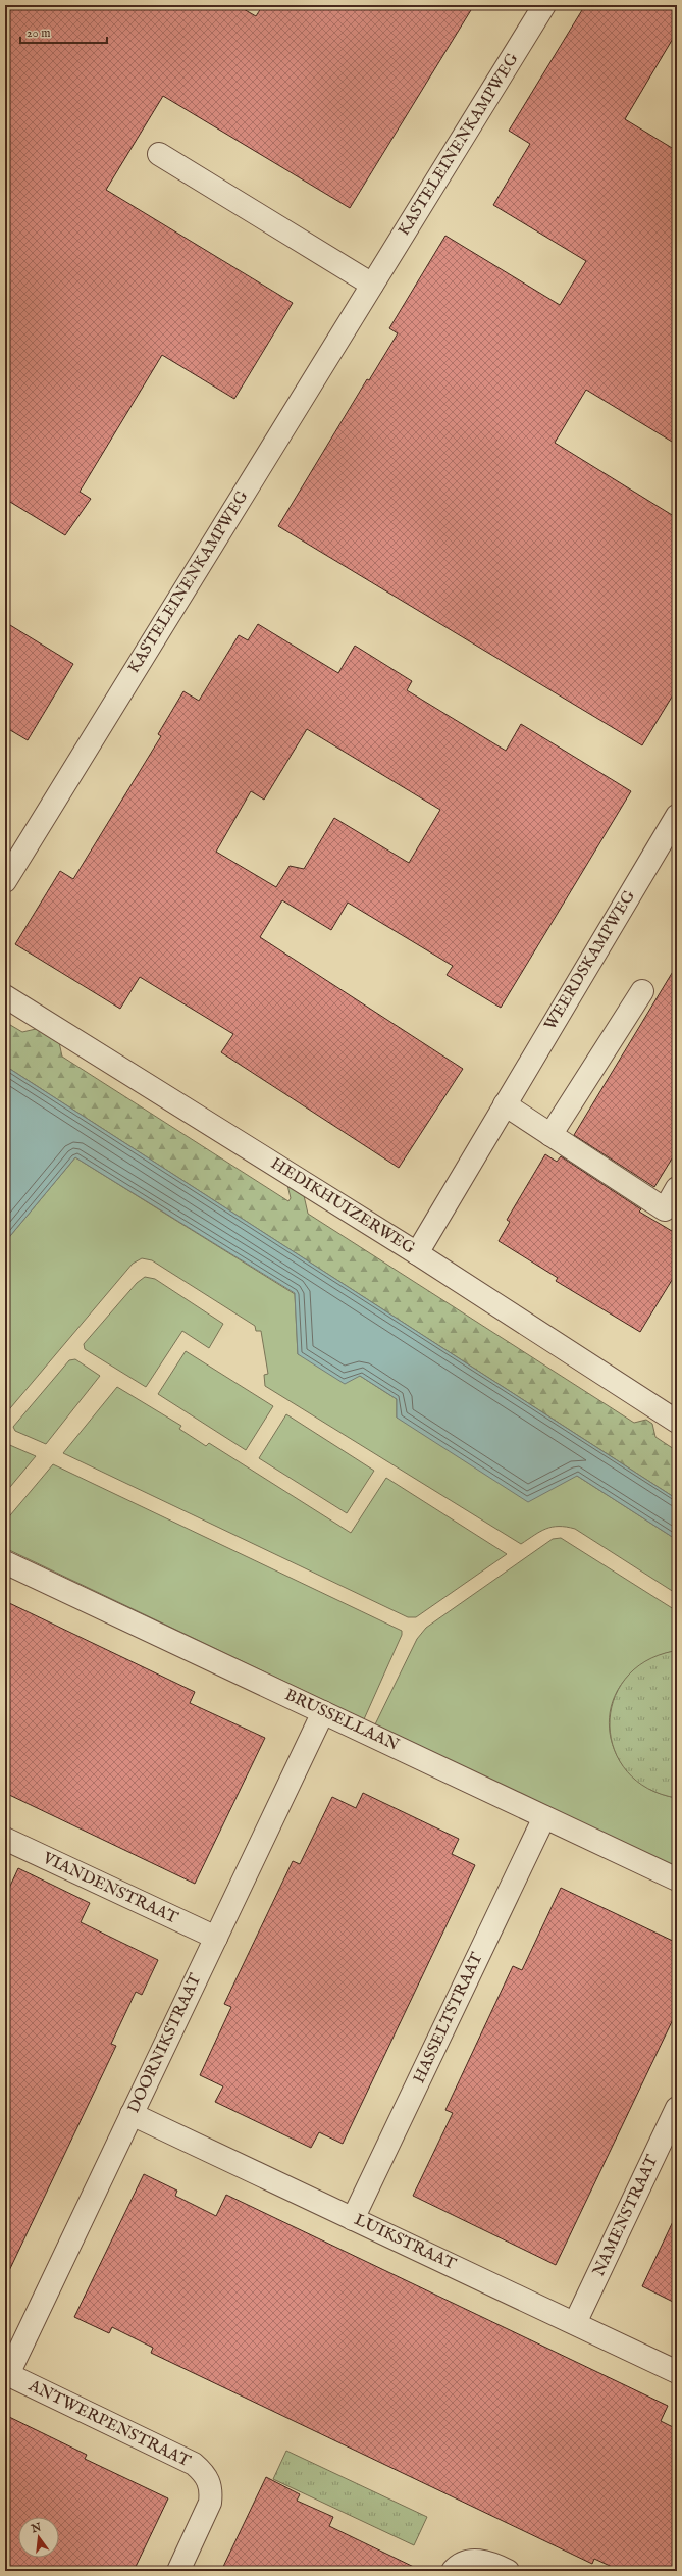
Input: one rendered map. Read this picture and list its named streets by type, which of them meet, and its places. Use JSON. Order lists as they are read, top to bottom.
{
  "streets": {
    "street": [
      "KASTELEINENKAMPWEG",
      "WEERDSKAMPWEG",
      "HEDIKHUIZERWEG",
      "BRUSSELLAAN",
      "VIANDENSTRAAT",
      "HASSELTSTRAAT",
      "DOORNIKSTRAAT",
      "NAMENSTRAAT",
      "LUIKSTRAAT",
      "ANTWERPENSTRAAT"
    ]
  },
  "crossings": [
    ["WEERDSKAMPWEG", "HEDIKHUIZERWEG"],
    ["BRUSSELLAAN", "HASSELTSTRAAT"],
    ["BRUSSELLAAN", "DOORNIKSTRAAT"],
    ["VIANDENSTRAAT", "DOORNIKSTRAAT"],
    ["HASSELTSTRAAT", "LUIKSTRAAT"],
    ["DOORNIKSTRAAT", "LUIKSTRAAT"],
    ["DOORNIKSTRAAT", "ANTWERPENSTRAAT"],
    ["NAMENSTRAAT", "LUIKSTRAAT"]
  ],
  "scale_bar": "20 m",
  "north": "top"
}
